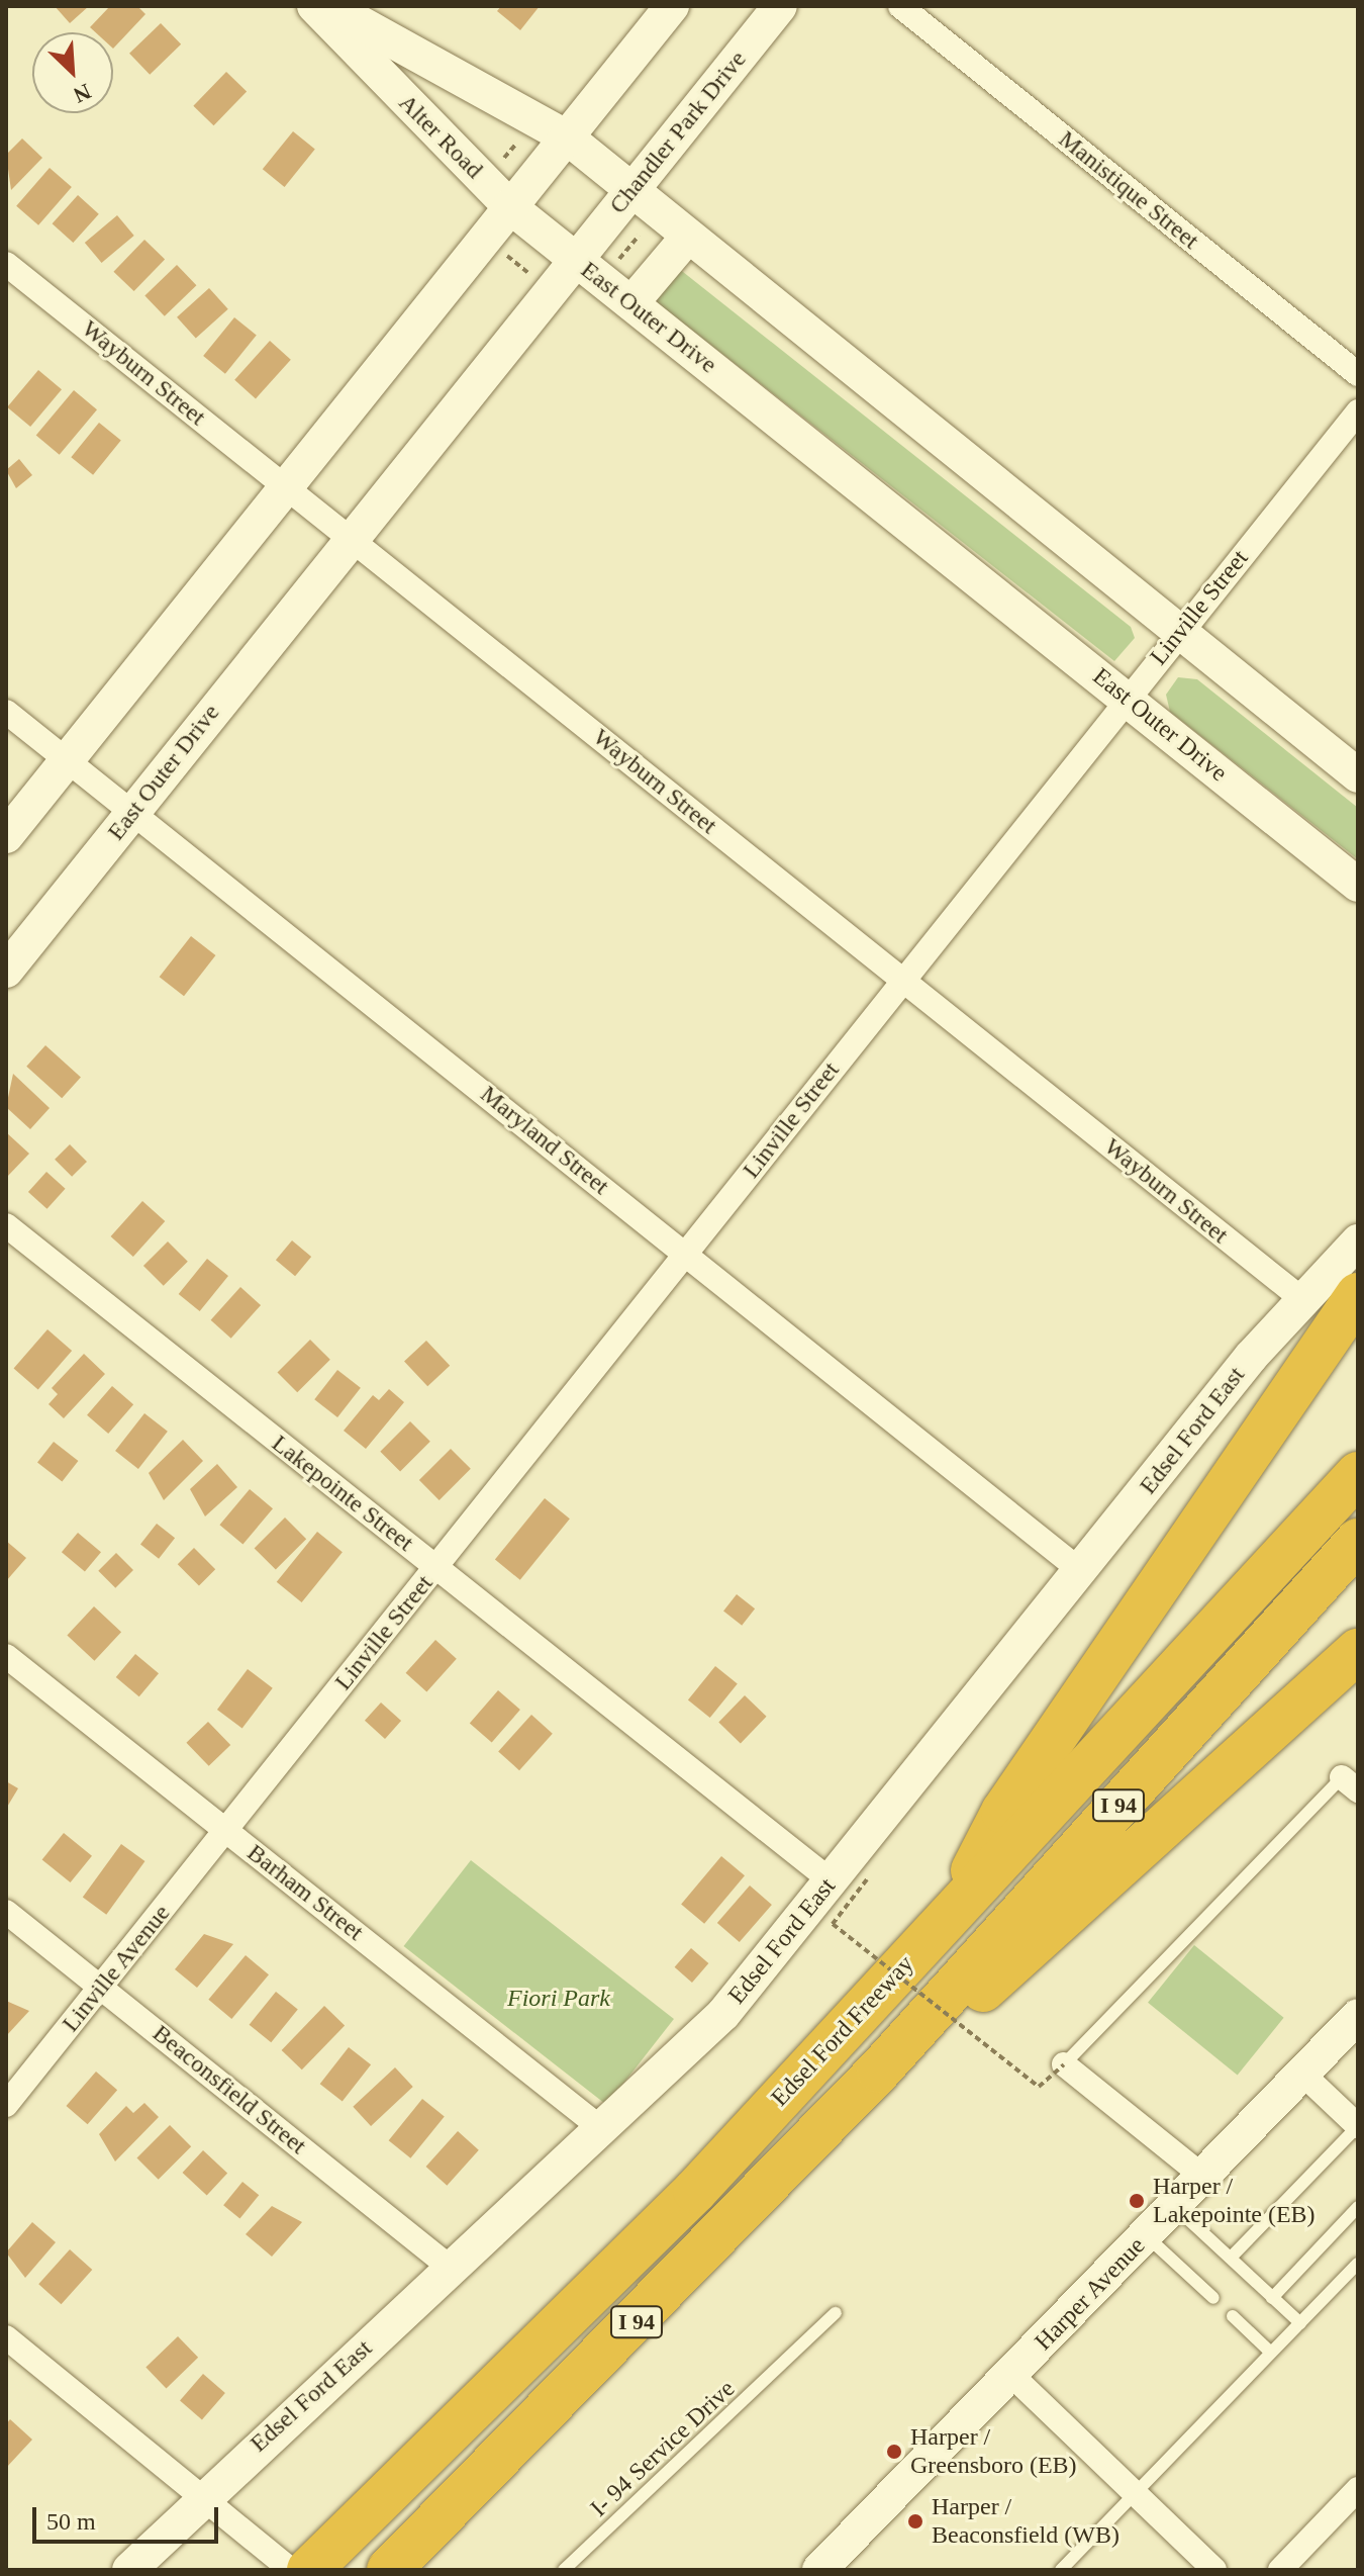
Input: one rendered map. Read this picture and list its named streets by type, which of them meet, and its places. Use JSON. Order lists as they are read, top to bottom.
{
  "streets": {
    "highway": ["I 94", "Edsel Ford Freeway"],
    "street": [
      "Chandler Park Drive",
      "Alter Road",
      "Manistique Street",
      "East Outer Drive",
      "Wayburn Street",
      "Linville Street",
      "Maryland Street",
      "Edsel Ford East",
      "Lakepointe Street",
      "Barham Street",
      "Linville Avenue",
      "Beaconsfield Street",
      "Harper Avenue"
    ],
    "lane": ["I- 94 Service Drive"]
  },
  "crossings": [
    ["Chandler Park Drive", "Alter Road"],
    ["Chandler Park Drive", "East Outer Drive"],
    ["Alter Road", "East Outer Drive"],
    ["East Outer Drive", "Wayburn Street"],
    ["East Outer Drive", "Linville Street"],
    ["East Outer Drive", "Maryland Street"],
    ["Wayburn Street", "Linville Street"],
    ["Wayburn Street", "Edsel Ford East"],
    ["Linville Street", "Maryland Street"],
    ["Linville Street", "Lakepointe Street"],
    ["Linville Street", "Barham Street"],
    ["Linville Street", "Linville Avenue"],
    ["Maryland Street", "Edsel Ford East"],
    ["Edsel Ford East", "Lakepointe Street"],
    ["Edsel Ford East", "Barham Street"],
    ["Edsel Ford East", "Beaconsfield Street"],
    ["Barham Street", "Linville Avenue"],
    ["Linville Avenue", "Beaconsfield Street"]
  ],
  "parks": ["Fiori Park"],
  "places": ["Harper / Lakepointe (EB)", "Harper / Greensboro (EB)", "Harper / Beaconsfield (WB)"],
  "scale_bar": "50 m",
  "north": "bottom right"
}
